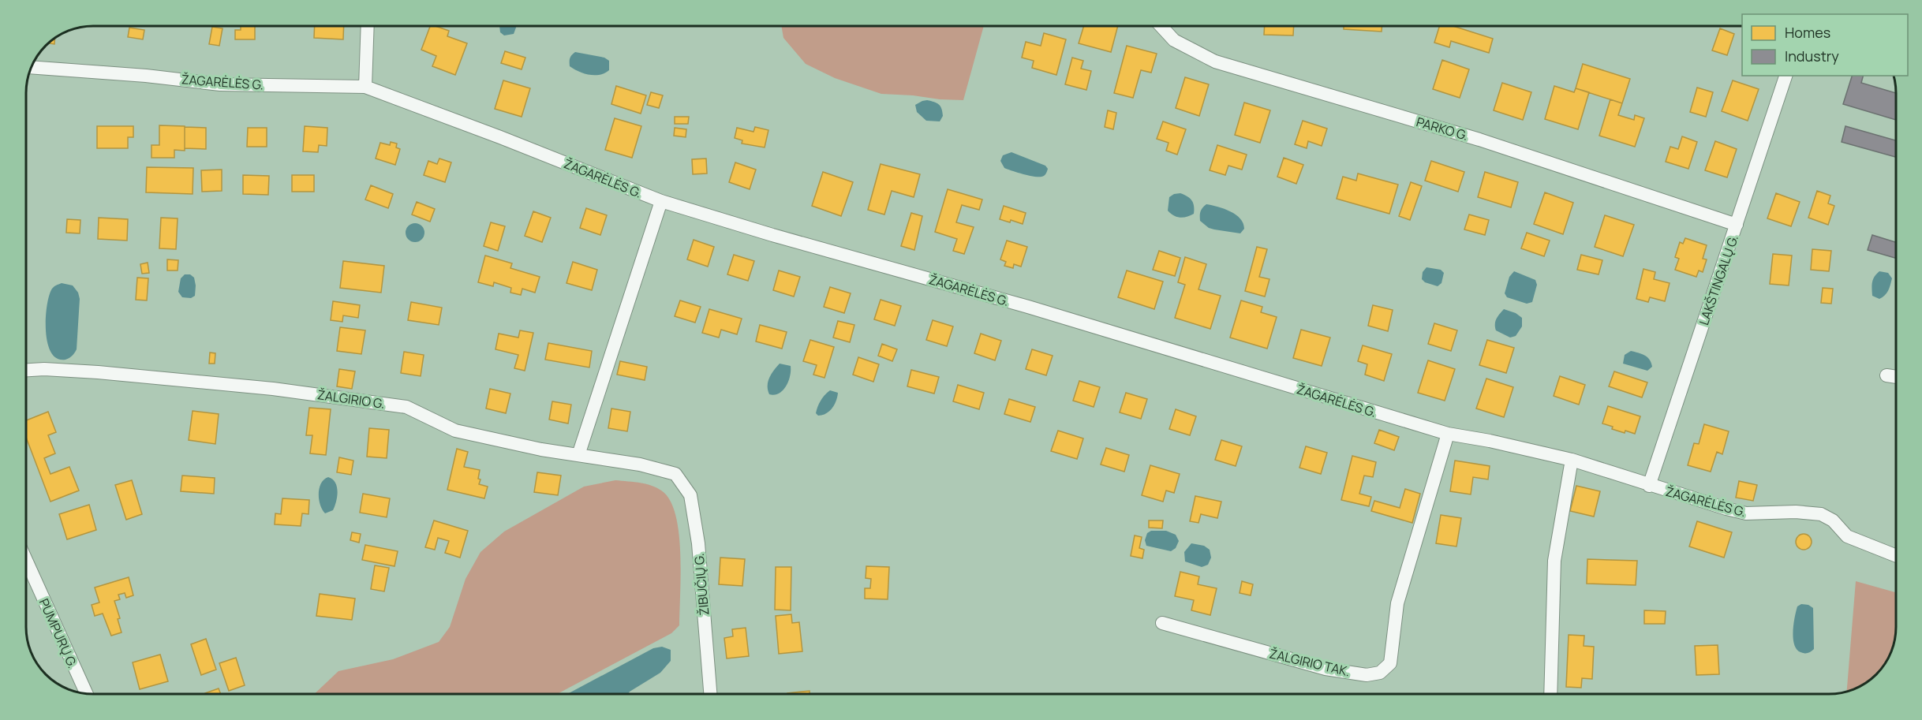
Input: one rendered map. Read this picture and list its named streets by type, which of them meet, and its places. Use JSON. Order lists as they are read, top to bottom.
{
  "streets": {
    "street": [
      "ŽAGARĖLĖS G.",
      "PARKO G.",
      "LAKŠTINGALŲ G.",
      "ŽALGIRIO G.",
      "ŽIBUČIŲ G.",
      "PUMPURŲ G.",
      "ŽALGIRIO TAK."
    ]
  },
  "crossings": [
    ["ŽAGARĖLĖS G.", "LAKŠTINGALŲ G."],
    ["ŽAGARĖLĖS G.", "ŽALGIRIO TAK."],
    ["PARKO G.", "LAKŠTINGALŲ G."],
    ["ŽALGIRIO G.", "ŽIBUČIŲ G."]
  ],
  "legend": ["Homes", "Industry"]
}
